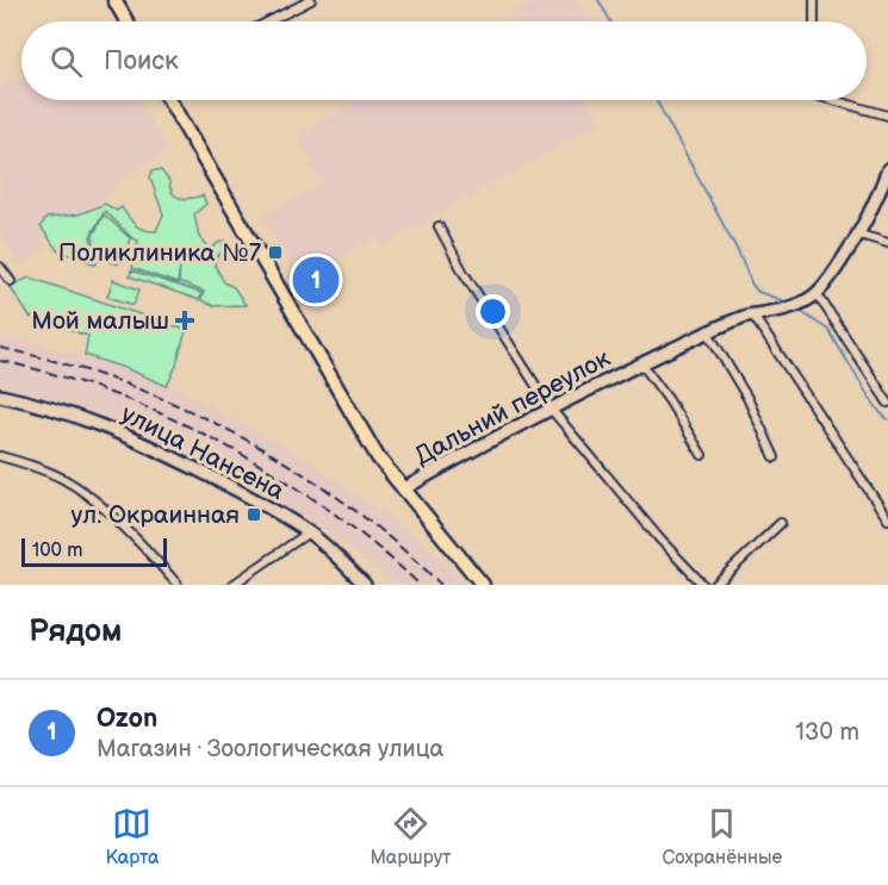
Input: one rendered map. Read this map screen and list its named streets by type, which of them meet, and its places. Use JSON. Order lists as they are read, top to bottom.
{
  "streets": {
    "main road": ["Дальний переулок", "улица Нансена"]
  },
  "places": {
    "transit": ["Поликлиника №7", "ул. Окраинная"],
    "health": ["Мой малыш"]
  },
  "scale_bar": "100 m",
  "page": {
    "search": "Поиск",
    "pins": "1",
    "scale": "100 m",
    "heading": "Рядом",
    "list": [
      {
        "mark": "1",
        "name": "Ozon",
        "note": "Магазин · Зоологическая улица",
        "value": "130 m"
      }
    ],
    "nav": ["Карта", "Маршрут", "Сохранённые"]
  }
}
